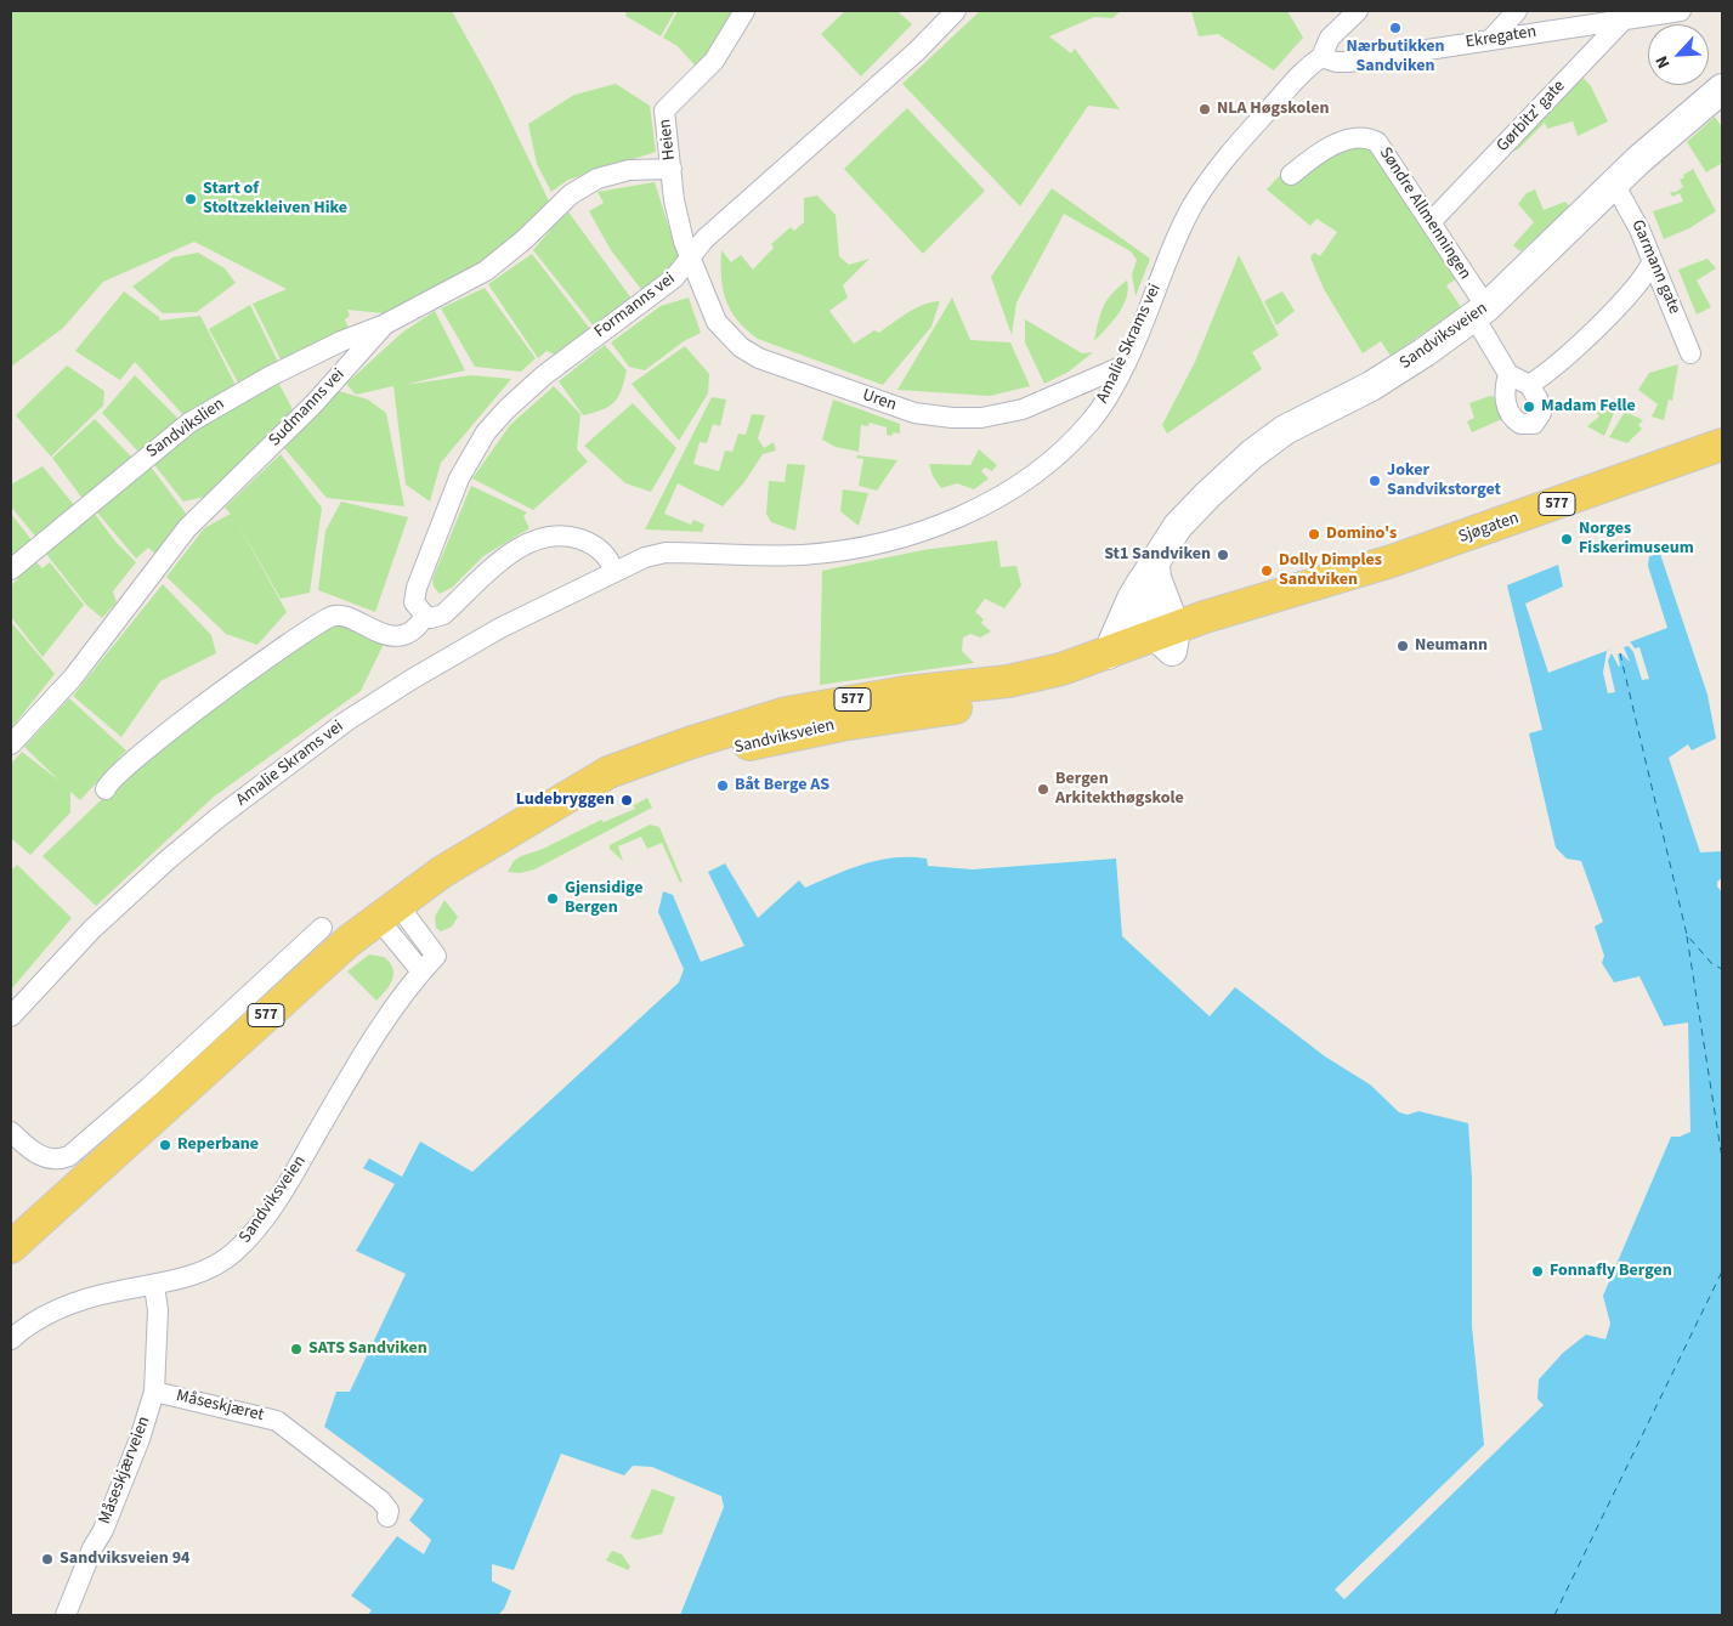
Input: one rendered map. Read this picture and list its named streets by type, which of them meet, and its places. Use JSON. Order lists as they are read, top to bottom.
{
  "streets": {
    "main road": ["Sandviksveien", "577", "Sjøgaten"],
    "street": [
      "Ekregaten",
      "Gørbitz' gate",
      "Heien",
      "Søndre Allmenningen",
      "Garmann gate",
      "Formanns vei",
      "Amalie Skrams vei",
      "Uren",
      "Sudmanns vei",
      "Sandvikslien",
      "Måseskjæret",
      "Måseskjærveien"
    ]
  },
  "crossings": [
    ["Ekregaten", "Gørbitz' gate"],
    ["Ekregaten", "Amalie Skrams vei"],
    ["Gørbitz' gate", "Søndre Allmenningen"],
    ["Heien", "Formanns vei"],
    ["Heien", "Uren"],
    ["Heien", "Sudmanns vei"],
    ["Søndre Allmenningen", "Sandviksveien"],
    ["Garmann gate", "Sandviksveien"],
    ["Formanns vei", "Uren"],
    ["Sandviksveien", "Sjøgaten"],
    ["Sandviksveien", "Måseskjæret"],
    ["Amalie Skrams vei", "Uren"],
    ["Sudmanns vei", "Sandvikslien"],
    ["Måseskjæret", "Måseskjærveien"]
  ],
  "places": [
    "Nærbutikken Sandviken",
    "NLA Høgskolen",
    "Start of Stoltzekleiven Hike",
    "Madam Felle",
    "Joker Sandvikstorget",
    "Domino's",
    "Norges Fiskerimuseum",
    "St1 Sandviken",
    "Dolly Dimples Sandviken",
    "Neumann",
    "Båt Berge AS",
    "Bergen Arkitekthøgskole",
    "Ludebryggen",
    "Gjensidige Bergen",
    "Reperbane",
    "Fonnafly Bergen",
    "SATS Sandviken",
    "Sandviksveien 94"
  ],
  "north": "bottom left"
}
